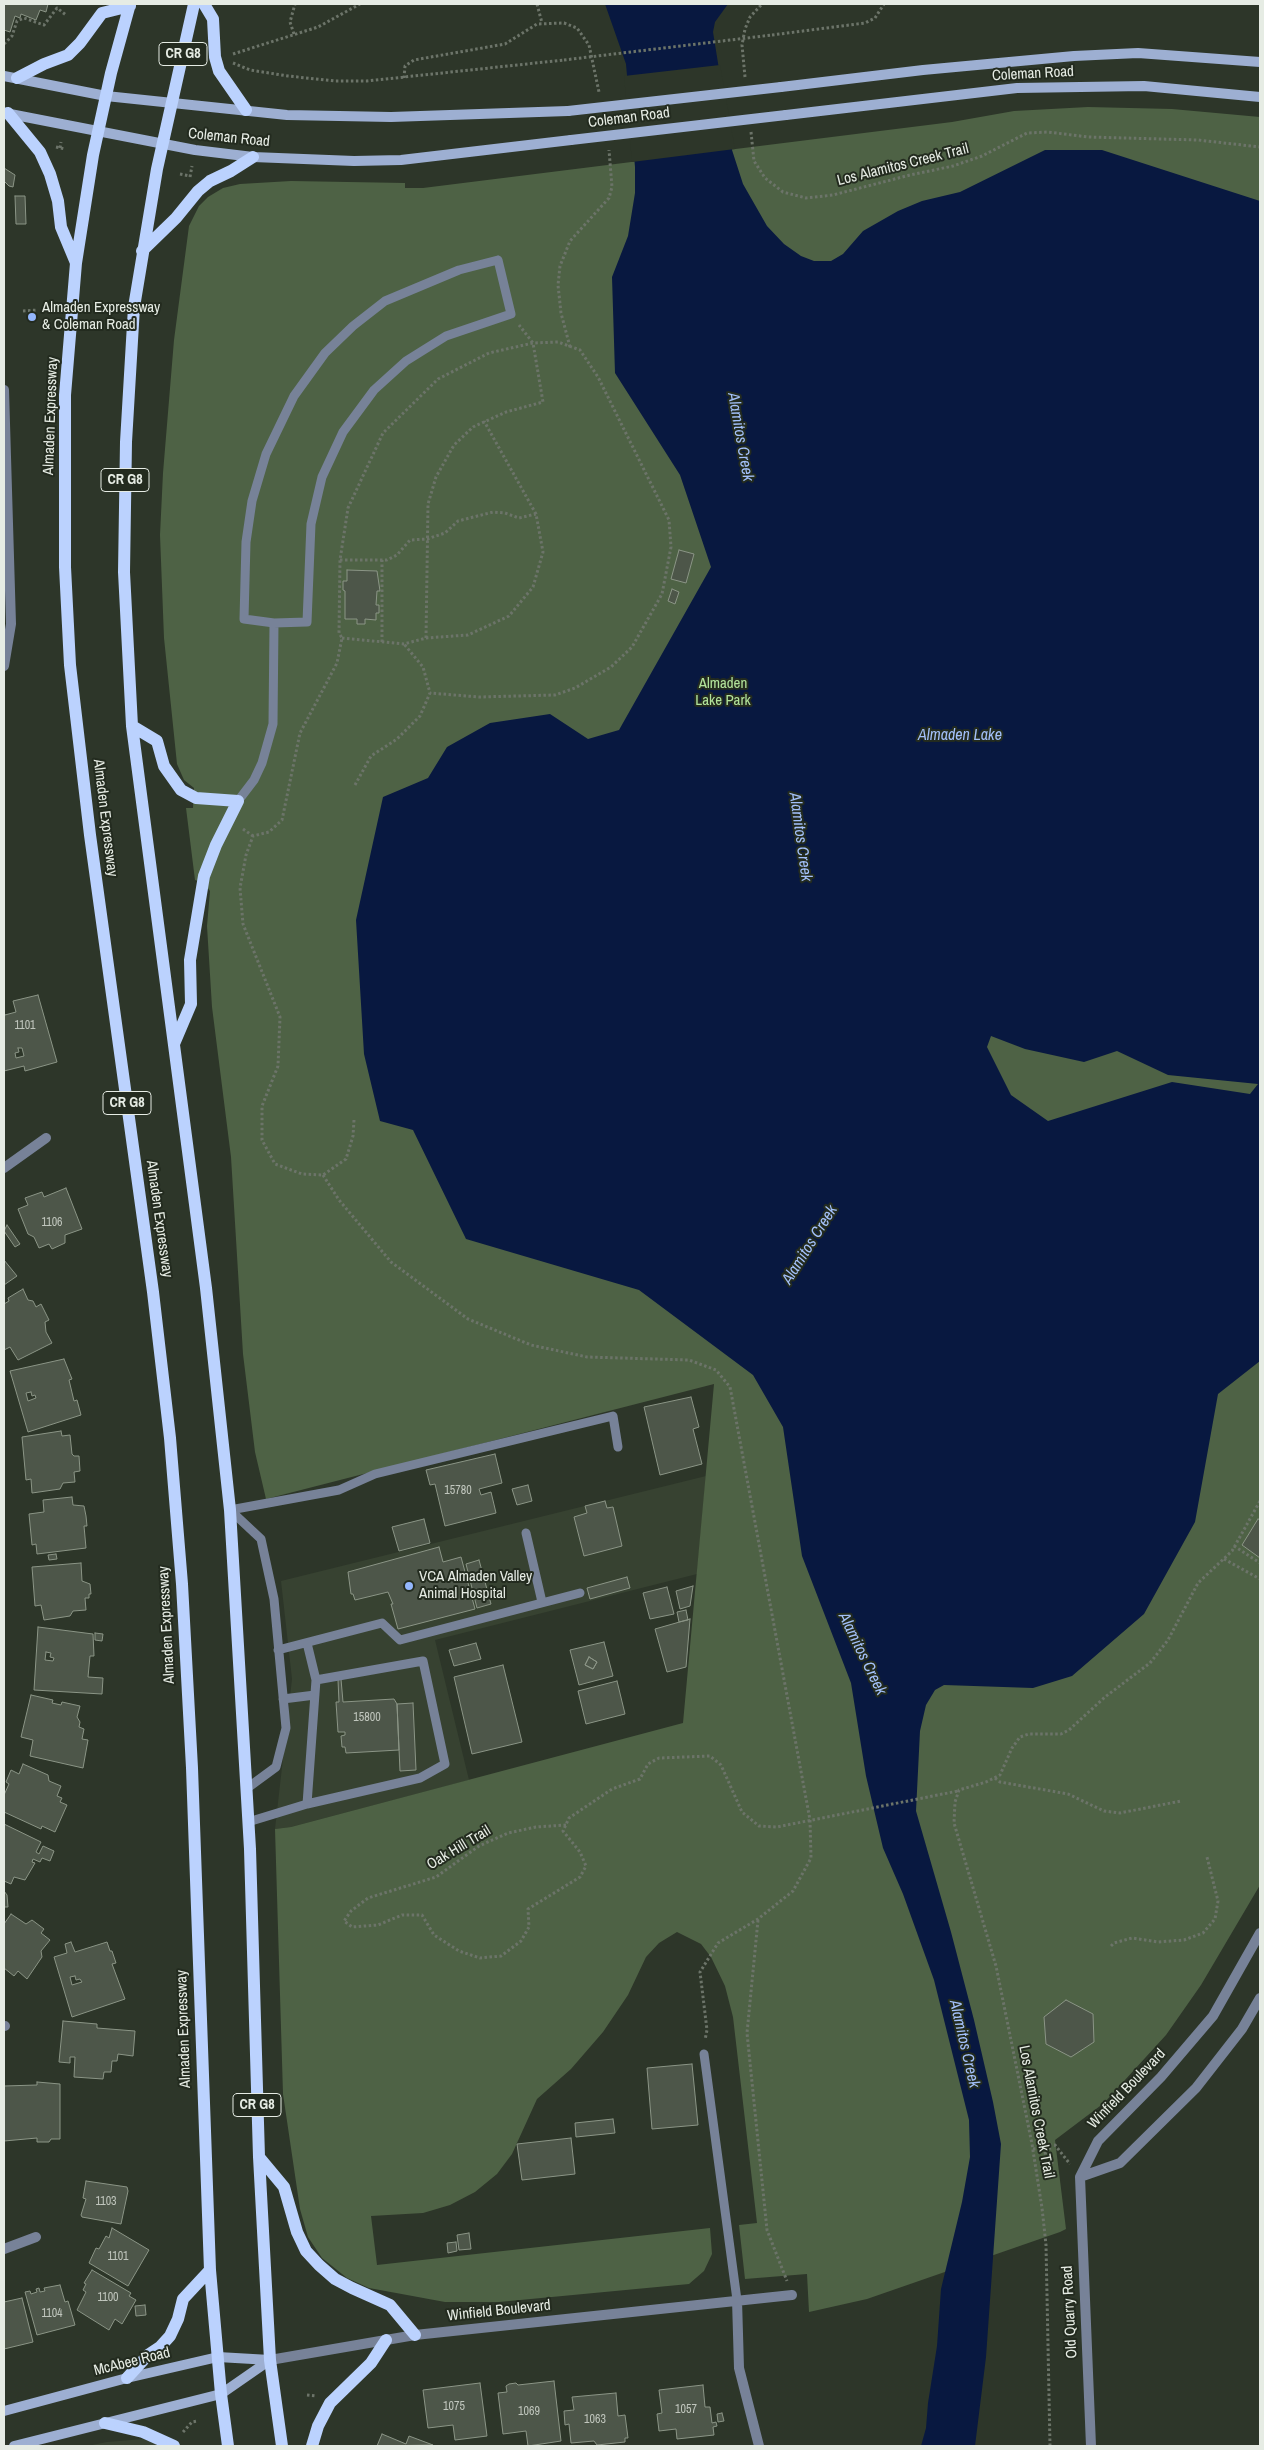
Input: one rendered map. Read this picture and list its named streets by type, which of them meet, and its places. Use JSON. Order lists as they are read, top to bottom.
{
  "streets": {
    "main road": ["CR G8", "Almaden Expressway"],
    "street": [
      "Coleman Road",
      "Winfield Boulevard",
      "Old Quarry Road",
      "McAbee Road"
    ],
    "path": ["Los Alamitos Creek Trail", "Oak Hill Trail"]
  },
  "crossings": [
    ["CR G8", "Coleman Road"],
    ["CR G8", "Winfield Boulevard"],
    ["CR G8", "McAbee Road"],
    ["Coleman Road", "Almaden Expressway"],
    ["Almaden Expressway", "Winfield Boulevard"],
    ["Almaden Expressway", "McAbee Road"],
    ["Winfield Boulevard", "Old Quarry Road"],
    ["Winfield Boulevard", "McAbee Road"]
  ],
  "water": ["Alamitos Creek", "Almaden Lake"],
  "parks": ["Almaden Lake Park"],
  "places": ["Almaden Expressway & Coleman Road", "VCA Almaden Valley Animal Hospital"],
  "house_numbers": [
    "1101",
    "1106",
    "15780",
    "15800",
    "1103",
    "1101",
    "1100",
    "1104",
    "1075",
    "1057",
    "1069",
    "1063"
  ]
}
